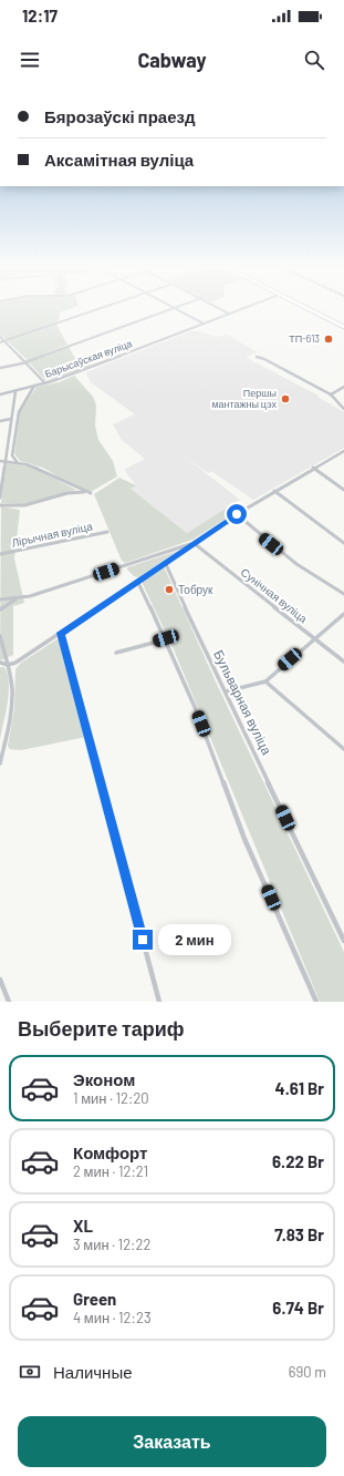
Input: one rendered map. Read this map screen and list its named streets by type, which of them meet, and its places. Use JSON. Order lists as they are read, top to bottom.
{
  "streets": {
    "street": [
      "Барысаўская вуліца",
      "Лірычная вуліца",
      "Сунічная вуліца",
      "Бульварная вуліца"
    ]
  },
  "places": ["ТП-613", "Першы мантажны цэх", "Тобрук"],
  "page": {
    "status": "12:17",
    "header": "Cabway",
    "banner": ["Бярозаўскі праезд", "Аксамітная вуліца"],
    "bubble": "2 мин",
    "heading": "Выберите тариф",
    "list": [
      {
        "name": "Эконом",
        "note": "1 мин · 12:20",
        "value": "4.61 Br"
      },
      {
        "name": "Комфорт",
        "note": "2 мин · 12:21",
        "value": "6.22 Br"
      },
      {
        "name": "XL",
        "note": "3 мин · 12:22",
        "value": "7.83 Br"
      },
      {
        "name": "Green",
        "note": "4 мин · 12:23",
        "value": "6.74 Br"
      }
    ],
    "pay": ["Наличные", "690 m"],
    "buttons": "Заказать"
  }
}
